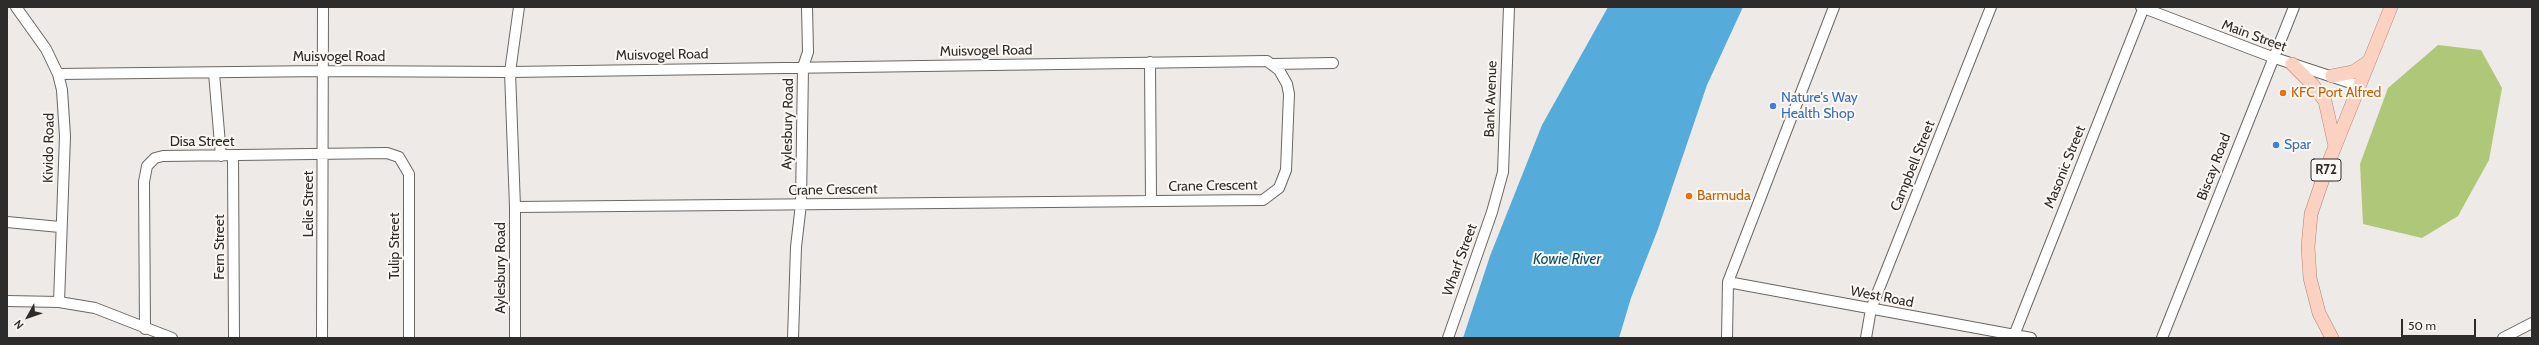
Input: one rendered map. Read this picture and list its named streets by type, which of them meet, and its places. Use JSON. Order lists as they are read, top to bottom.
{
  "streets": {
    "main road": ["R72"],
    "street": [
      "Main Street",
      "Muisvogel Road",
      "Bank Avenue",
      "Aylesbury Road",
      "Disa Street",
      "Kivido Road",
      "Campbell Street",
      "Masonic Street",
      "Biscay Road",
      "Crane Crescent",
      "Lelie Street",
      "Tulip Street",
      "Fern Street",
      "Wharf Street",
      "West Road"
    ]
  },
  "crossings": [
    ["Main Street", "Masonic Street"],
    ["Main Street", "Biscay Road"],
    ["Main Street", "R72"],
    ["Muisvogel Road", "Aylesbury Road"],
    ["Muisvogel Road", "Kivido Road"],
    ["Muisvogel Road", "Crane Crescent"],
    ["Muisvogel Road", "Lelie Street"],
    ["Bank Avenue", "Wharf Street"],
    ["Aylesbury Road", "Crane Crescent"],
    ["Disa Street", "Lelie Street"],
    ["Disa Street", "Tulip Street"],
    ["Disa Street", "Fern Street"],
    ["Campbell Street", "West Road"],
    ["Masonic Street", "West Road"]
  ],
  "water": ["Kowie River"],
  "places": [
    "KFC Port Alfred",
    "Nature's Way Health Shop",
    "Spar",
    "Barmuda"
  ],
  "scale_bar": "50 m",
  "north": "bottom left"
}
